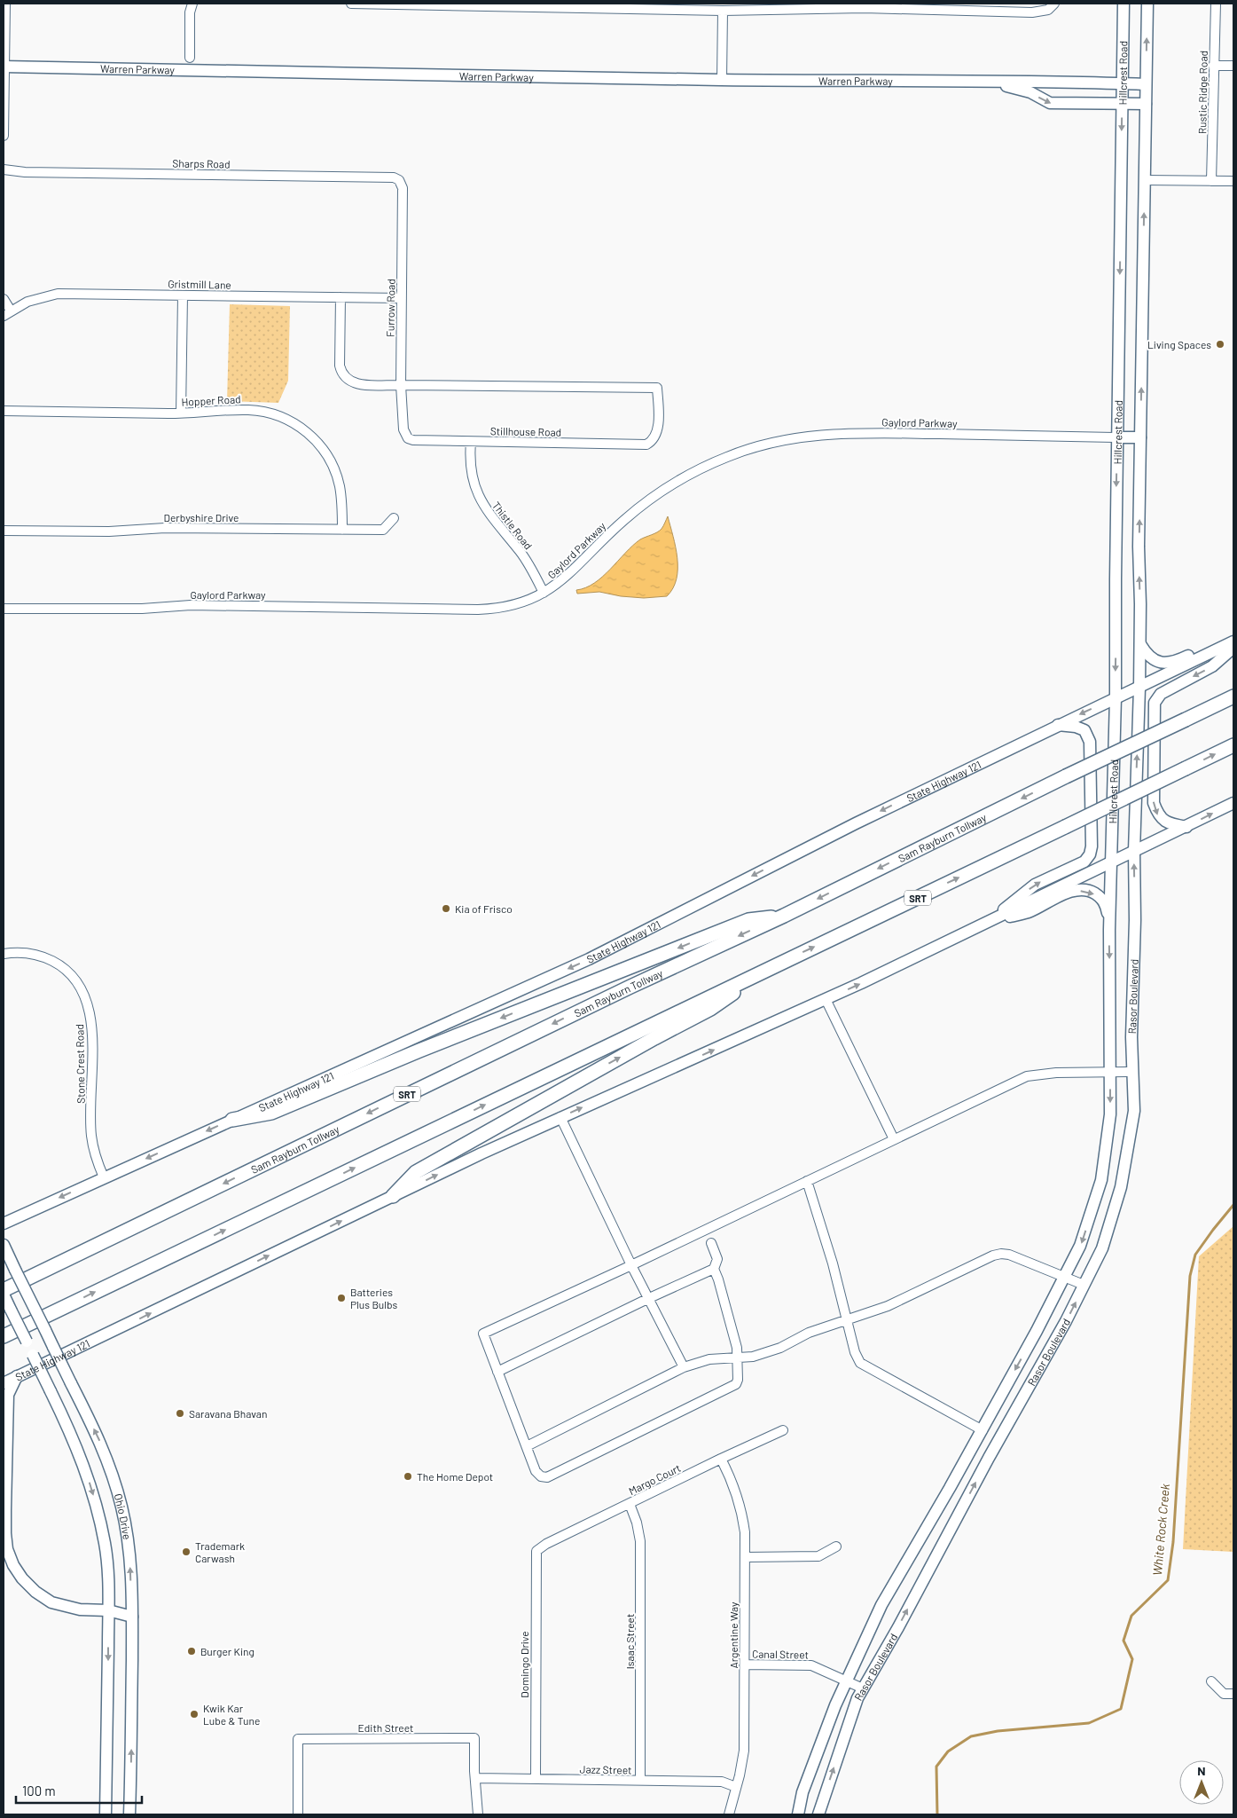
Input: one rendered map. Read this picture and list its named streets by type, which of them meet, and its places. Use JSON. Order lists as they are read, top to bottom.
{
  "streets": {
    "highway": ["Sam Rayburn Tollway", "SRT"],
    "main road": [
      "Warren Parkway",
      "Hillcrest Road",
      "State Highway 121",
      "Rasor Boulevard",
      "Ohio Drive"
    ],
    "street": [
      "Rustic Ridge Road",
      "Sharps Road",
      "Gristmill Lane",
      "Furrow Road",
      "Hopper Road",
      "Gaylord Parkway",
      "Stillhouse Road",
      "Derbyshire Drive",
      "Thistle Road",
      "Stone Crest Road",
      "Margo Court",
      "Argentine Way",
      "Isaac Street",
      "Canal Street",
      "Domingo Drive",
      "Edith Street",
      "Jazz Street"
    ]
  },
  "crossings": [
    ["Warren Parkway", "Hillcrest Road"],
    ["Hillcrest Road", "Gaylord Parkway"],
    ["Hillcrest Road", "State Highway 121"],
    ["Hillcrest Road", "Rasor Boulevard"],
    ["Sharps Road", "Furrow Road"],
    ["Gristmill Lane", "Furrow Road"],
    ["Furrow Road", "Stillhouse Road"],
    ["Hopper Road", "Derbyshire Drive"],
    ["Gaylord Parkway", "Thistle Road"],
    ["Stillhouse Road", "Thistle Road"],
    ["State Highway 121", "Rasor Boulevard"],
    ["State Highway 121", "Stone Crest Road"],
    ["Rasor Boulevard", "Canal Street"],
    ["Margo Court", "Argentine Way"],
    ["Margo Court", "Isaac Street"],
    ["Margo Court", "Domingo Drive"],
    ["Argentine Way", "Canal Street"],
    ["Argentine Way", "Jazz Street"],
    ["Isaac Street", "Jazz Street"],
    ["Domingo Drive", "Jazz Street"],
    ["Edith Street", "Jazz Street"]
  ],
  "water": ["White Rock Creek"],
  "places": [
    "Living Spaces",
    "Kia of Frisco",
    "Batteries Plus Bulbs",
    "Saravana Bhavan",
    "The Home Depot",
    "Trademark Carwash",
    "Burger King",
    "Kwik Kar Lube & Tune"
  ],
  "scale_bar": "100 m",
  "north": "top"
}
